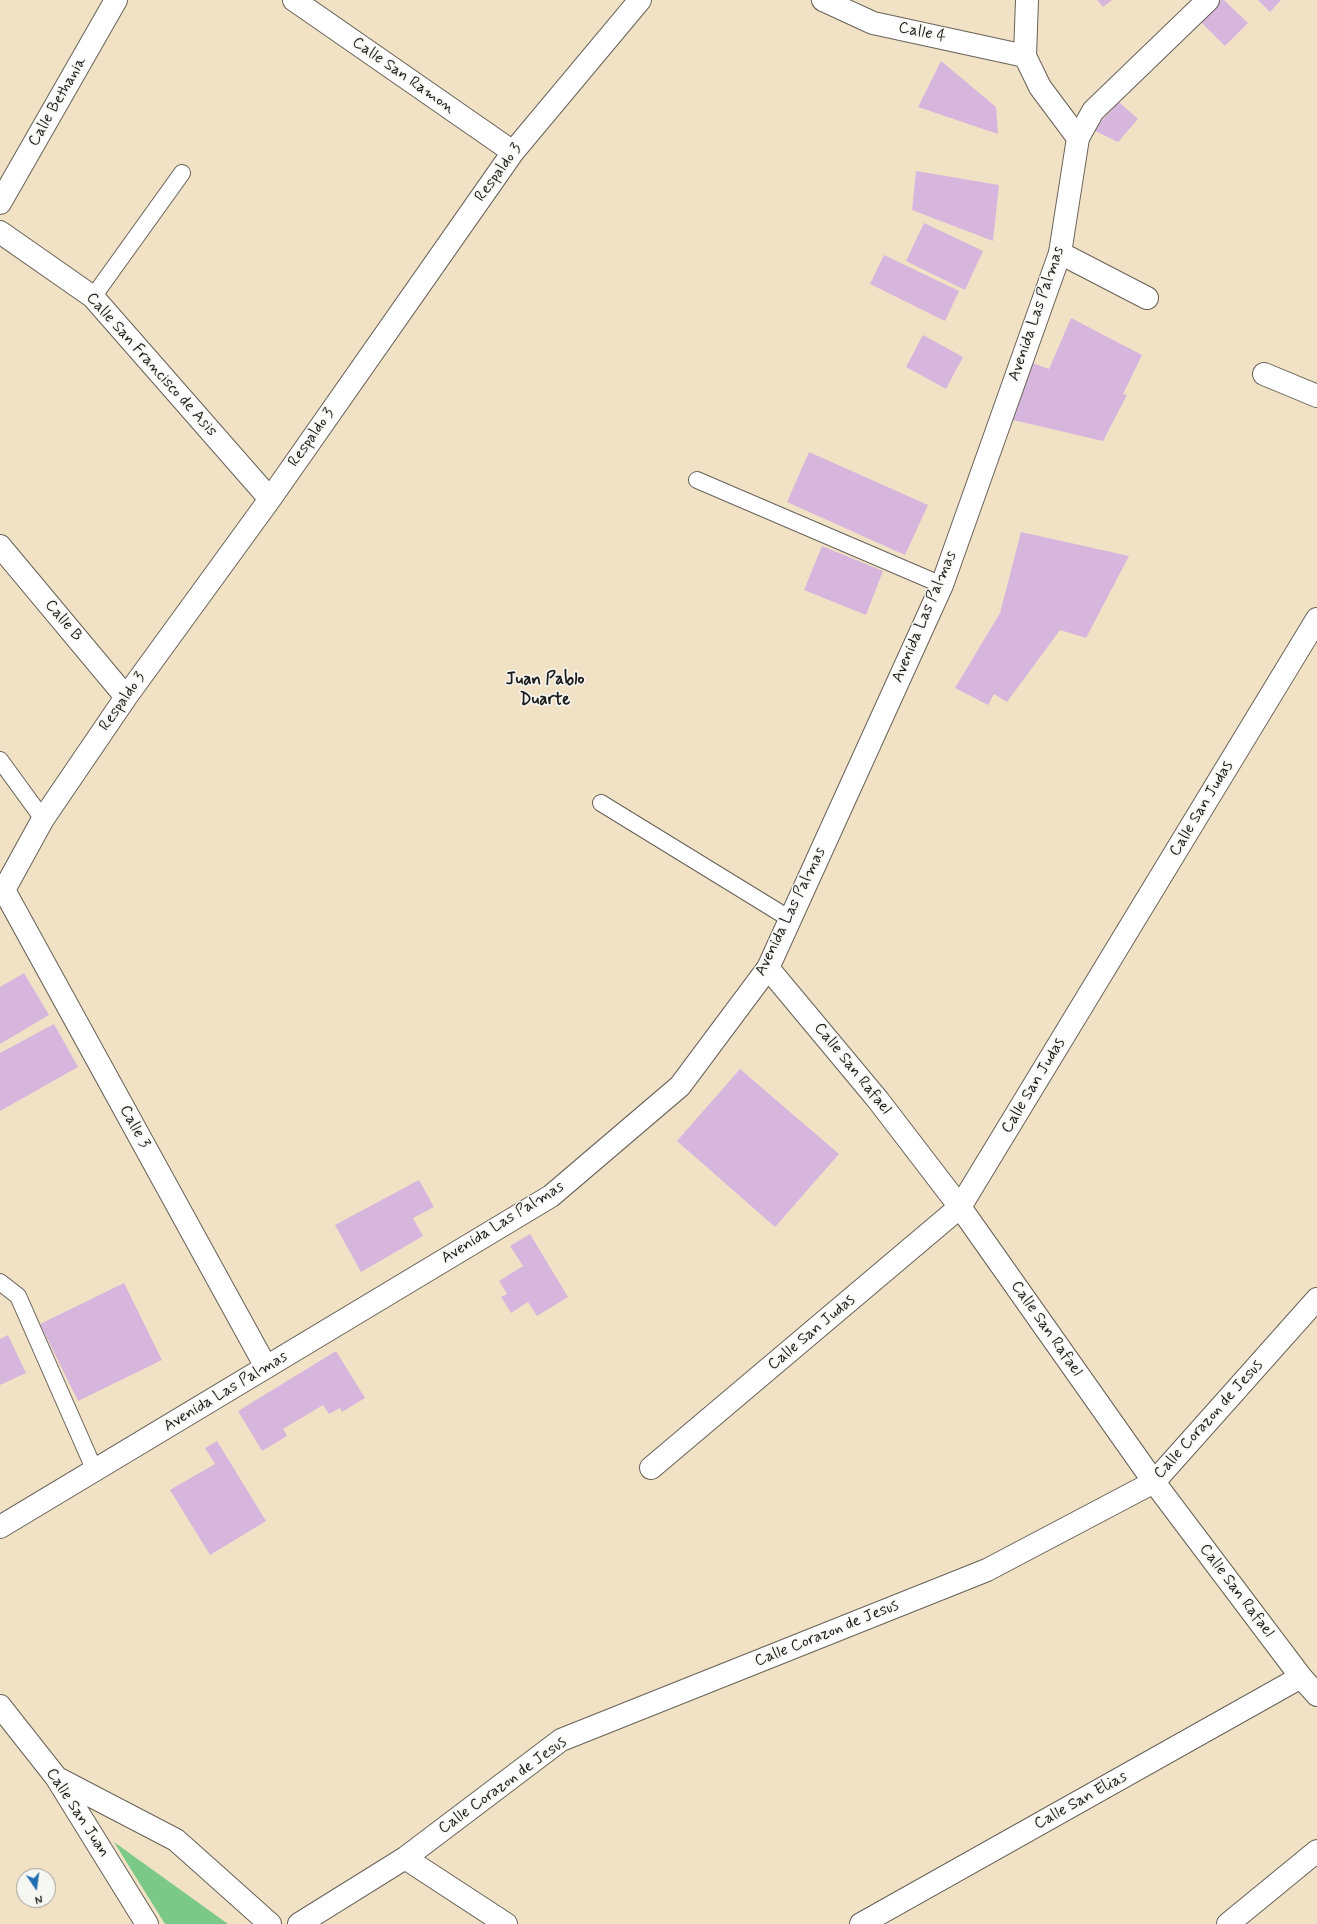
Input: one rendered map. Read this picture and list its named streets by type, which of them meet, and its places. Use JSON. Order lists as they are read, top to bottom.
{
  "streets": {
    "street": [
      "Calle 4",
      "Calle San Ramon",
      "Calle Bethania",
      "Respaldo 3",
      "Avenida Las Palmas",
      "Calle San Francisco de Asis",
      "Calle B",
      "Calle San Judas",
      "Calle San Rafael",
      "Calle 3",
      "Calle Corazon de Jesus",
      "Calle San Elias",
      "Calle San Juan"
    ]
  },
  "crossings": [
    ["Calle San Ramon", "Respaldo 3"],
    ["Respaldo 3", "Calle San Francisco de Asis"],
    ["Respaldo 3", "Calle B"],
    ["Respaldo 3", "Calle 3"],
    ["Avenida Las Palmas", "Calle San Rafael"],
    ["Avenida Las Palmas", "Calle 3"],
    ["Calle San Judas", "Calle San Rafael"],
    ["Calle San Rafael", "Calle Corazon de Jesus"],
    ["Calle San Rafael", "Calle San Elias"]
  ],
  "districts": ["Juan Pablo Duarte"],
  "north": "bottom"
}
